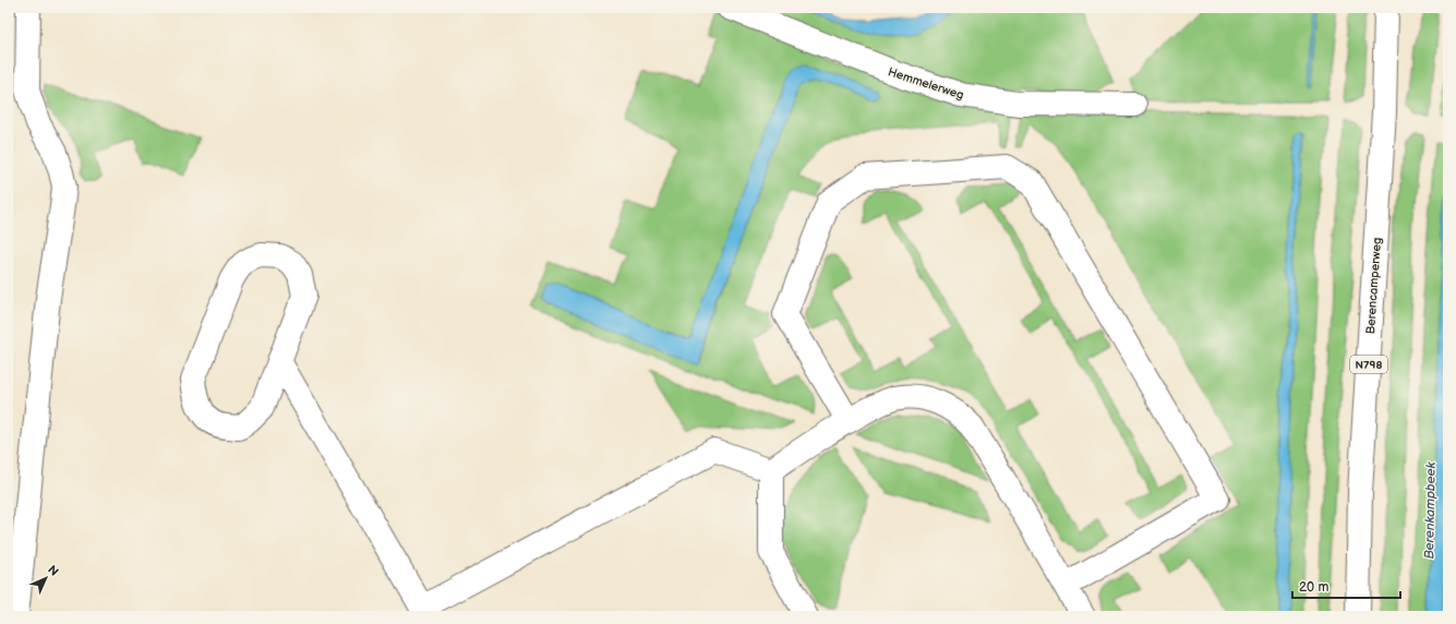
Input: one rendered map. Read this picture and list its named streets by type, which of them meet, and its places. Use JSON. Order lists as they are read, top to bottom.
{
  "streets": {
    "main road": ["Hemmelerweg", "Berencamperweg", "N798"]
  },
  "water": ["Berenkampbeek"],
  "scale_bar": "20 m",
  "north": "top right"
}
